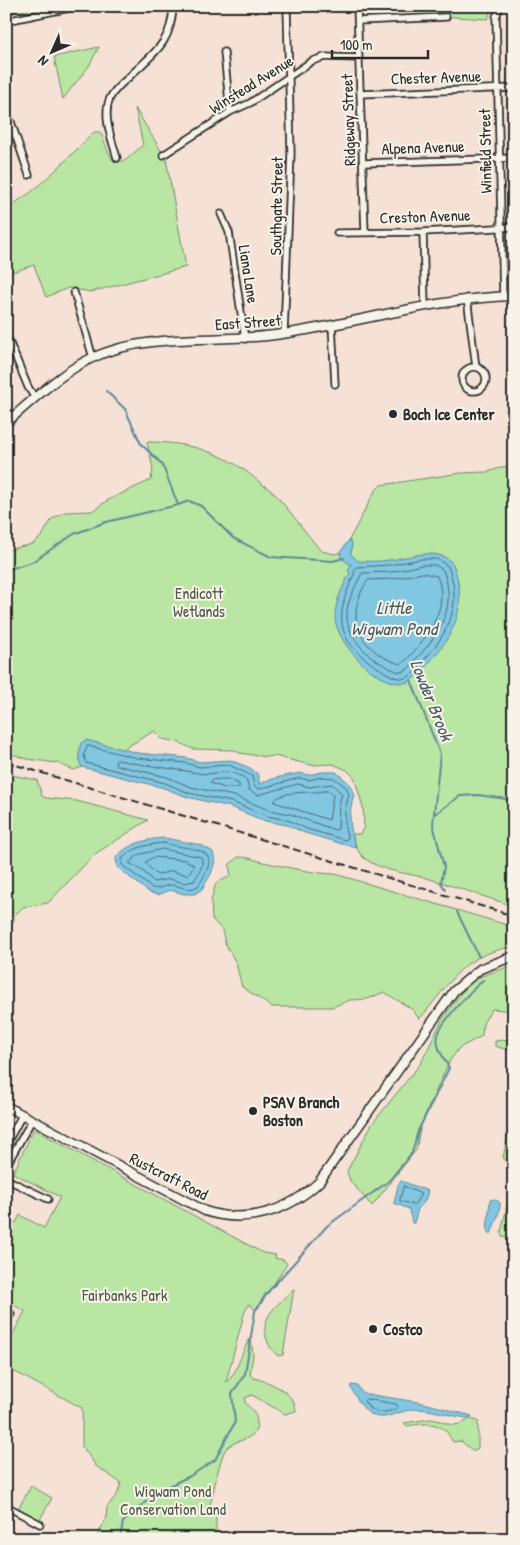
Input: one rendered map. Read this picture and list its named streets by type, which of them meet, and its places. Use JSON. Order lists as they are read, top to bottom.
{
  "streets": {
    "main road": ["East Street", "Rustcraft Road"],
    "street": [
      "Chester Avenue",
      "Winstead Avenue",
      "Ridgeway Street",
      "Alpena Avenue",
      "Winfield Street",
      "Southgate Street",
      "Creston Avenue",
      "Liana Lane"
    ]
  },
  "crossings": [
    ["Chester Avenue", "Ridgeway Street"],
    ["Chester Avenue", "Winfield Street"],
    ["Winstead Avenue", "Ridgeway Street"],
    ["Winstead Avenue", "Southgate Street"],
    ["Ridgeway Street", "Alpena Avenue"],
    ["Ridgeway Street", "Creston Avenue"],
    ["Alpena Avenue", "Winfield Street"],
    ["Winfield Street", "Creston Avenue"],
    ["Winfield Street", "East Street"],
    ["Southgate Street", "East Street"],
    ["Liana Lane", "East Street"]
  ],
  "water": ["Little Wigwam Pond", "Lowder Brook"],
  "parks": ["Endicott Wetlands", "Fairbanks Park", "Wigwam Pond Conservation Land"],
  "places": ["Boch Ice Center", "PSAV Branch Boston", "Costco"],
  "scale_bar": "100 m",
  "north": "bottom left"
}
